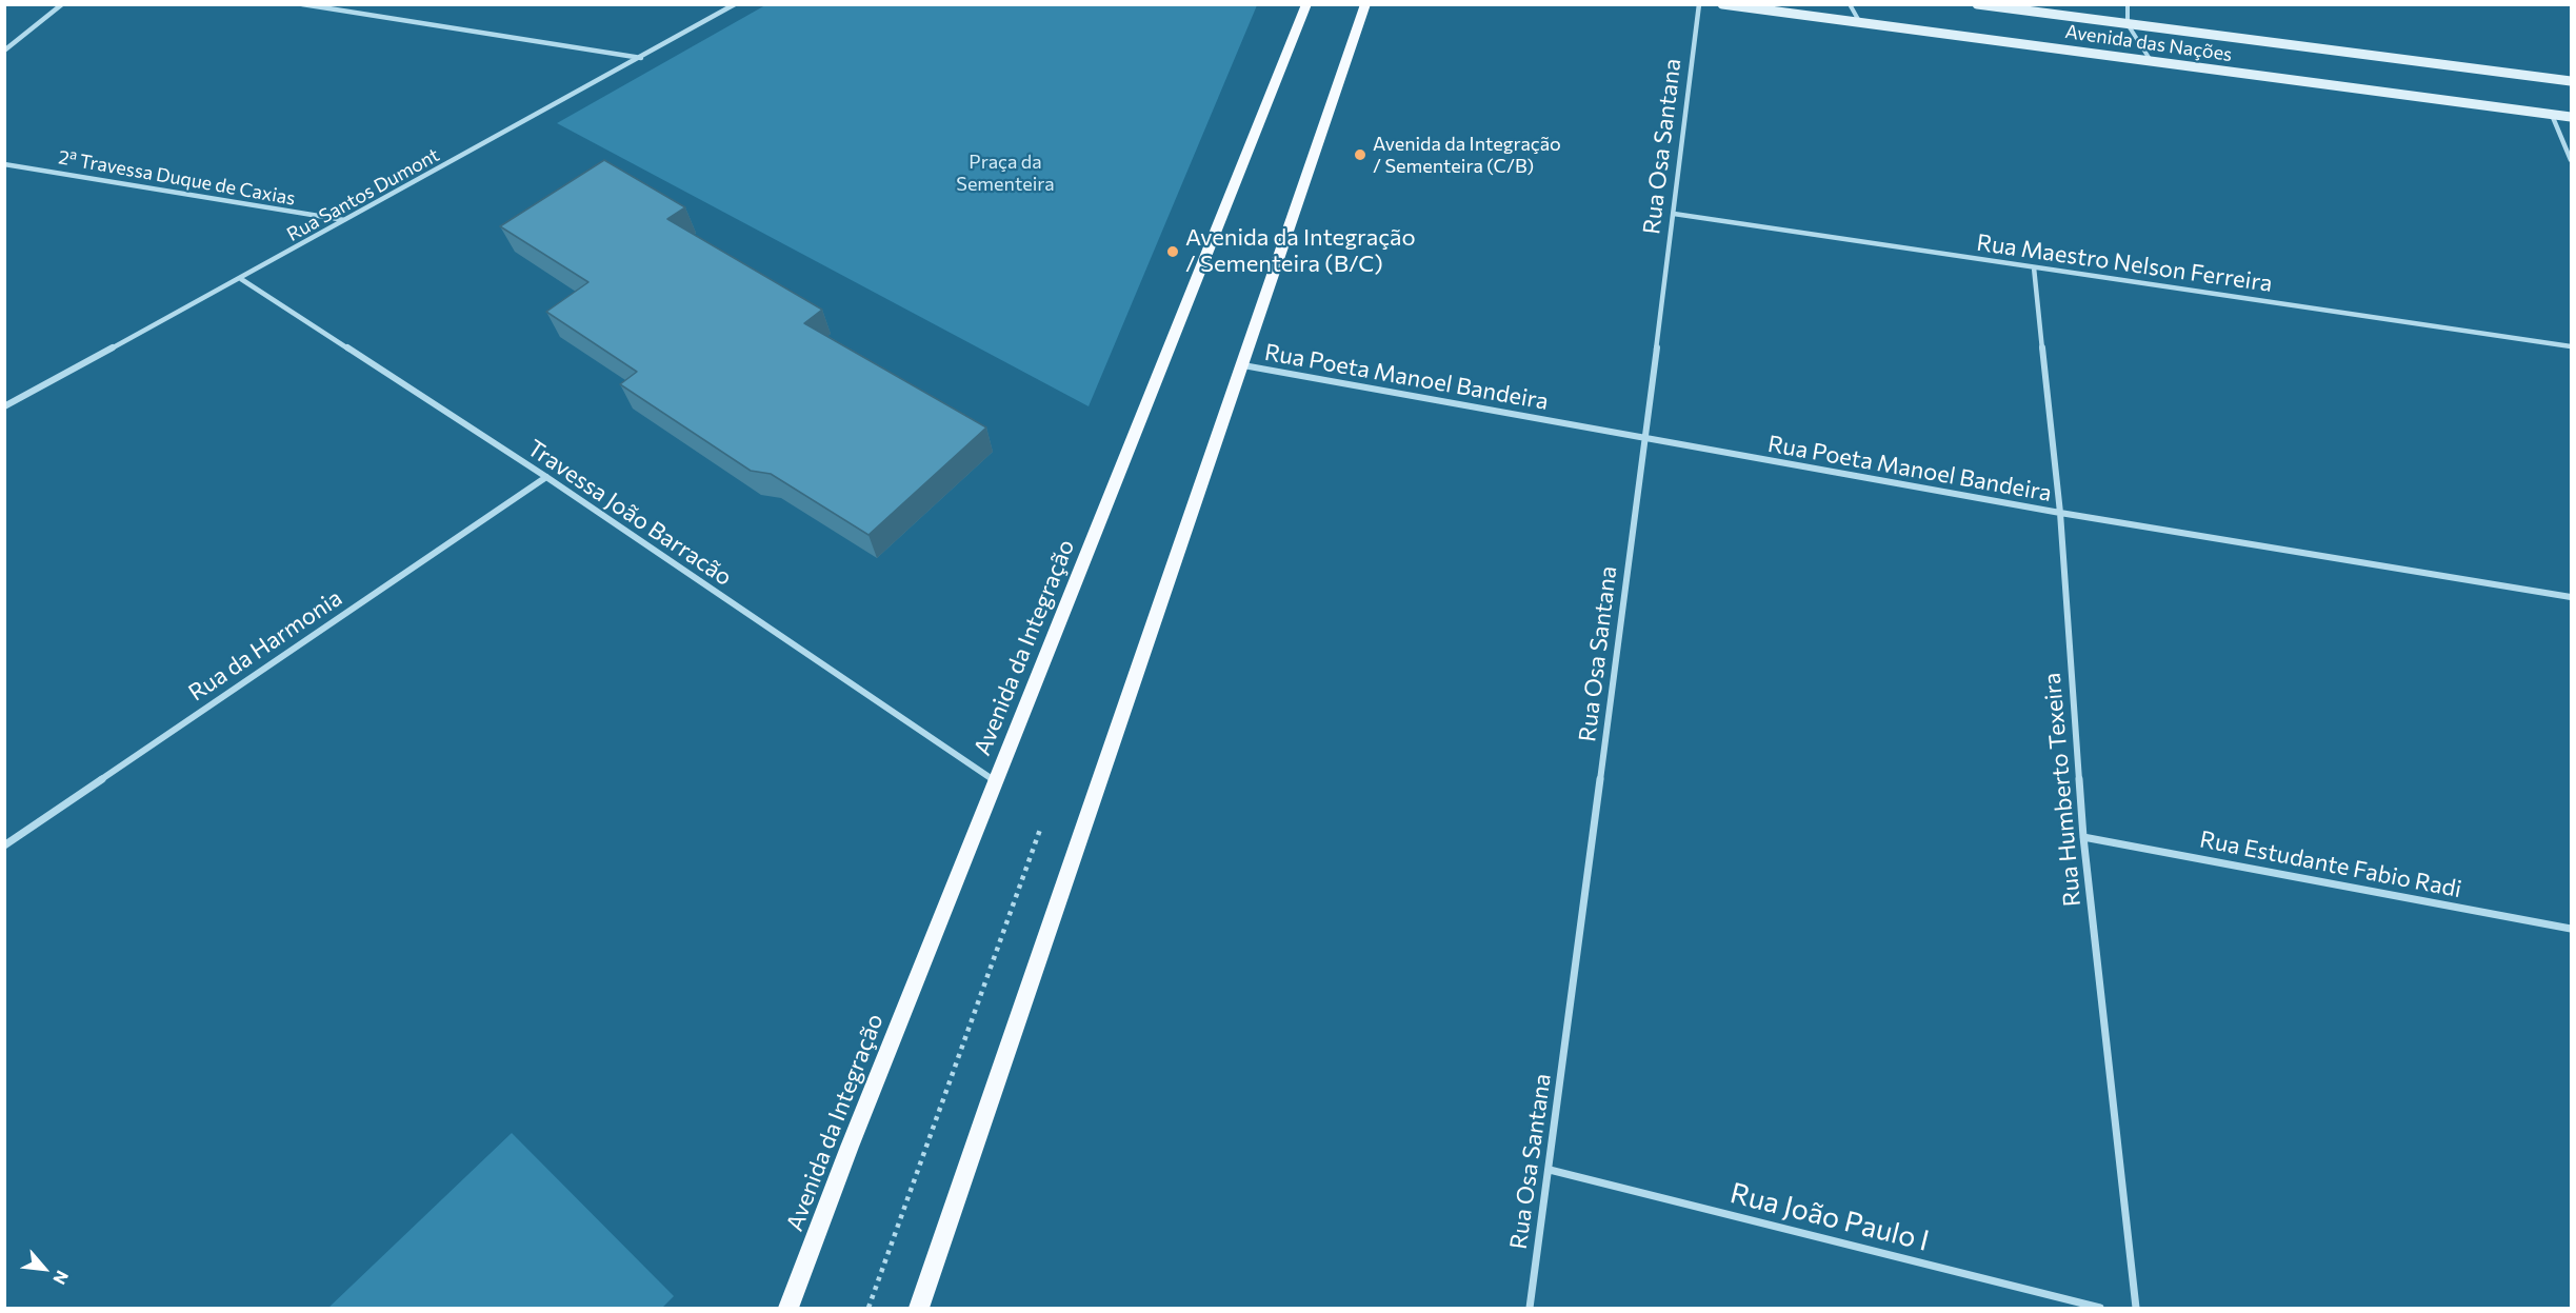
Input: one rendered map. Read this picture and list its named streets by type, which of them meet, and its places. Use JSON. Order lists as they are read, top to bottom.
{
  "streets": {
    "main road": ["Avenida das Nações", "Avenida da Integração"],
    "street": [
      "Rua Osa Santana",
      "2ª Travessa Duque de Caxias",
      "Rua Santos Dumont",
      "Rua Maestro Nelson Ferreira",
      "Rua Poeta Manoel Bandeira",
      "Travessa João Barracão",
      "Rua da Harmonia",
      "Rua Humberto Texeira",
      "Rua Estudante Fabio Radi",
      "Rua João Paulo I"
    ]
  },
  "crossings": [
    ["Rua Osa Santana", "Rua Maestro Nelson Ferreira"],
    ["Rua Osa Santana", "Rua Poeta Manoel Bandeira"],
    ["Rua Osa Santana", "Rua João Paulo I"],
    ["2ª Travessa Duque de Caxias", "Rua Santos Dumont"],
    ["Rua Santos Dumont", "Travessa João Barracão"],
    ["Rua Maestro Nelson Ferreira", "Rua Humberto Texeira"],
    ["Rua Poeta Manoel Bandeira", "Rua Humberto Texeira"],
    ["Travessa João Barracão", "Rua da Harmonia"],
    ["Travessa João Barracão", "Avenida da Integração"],
    ["Rua Humberto Texeira", "Rua Estudante Fabio Radi"]
  ],
  "parks": ["Praça da Sementeira"],
  "places": ["Avenida da Integração / Sementeira (C/B)", "Avenida da Integração / Sementeira (B/C)"],
  "north": "bottom right"
}
